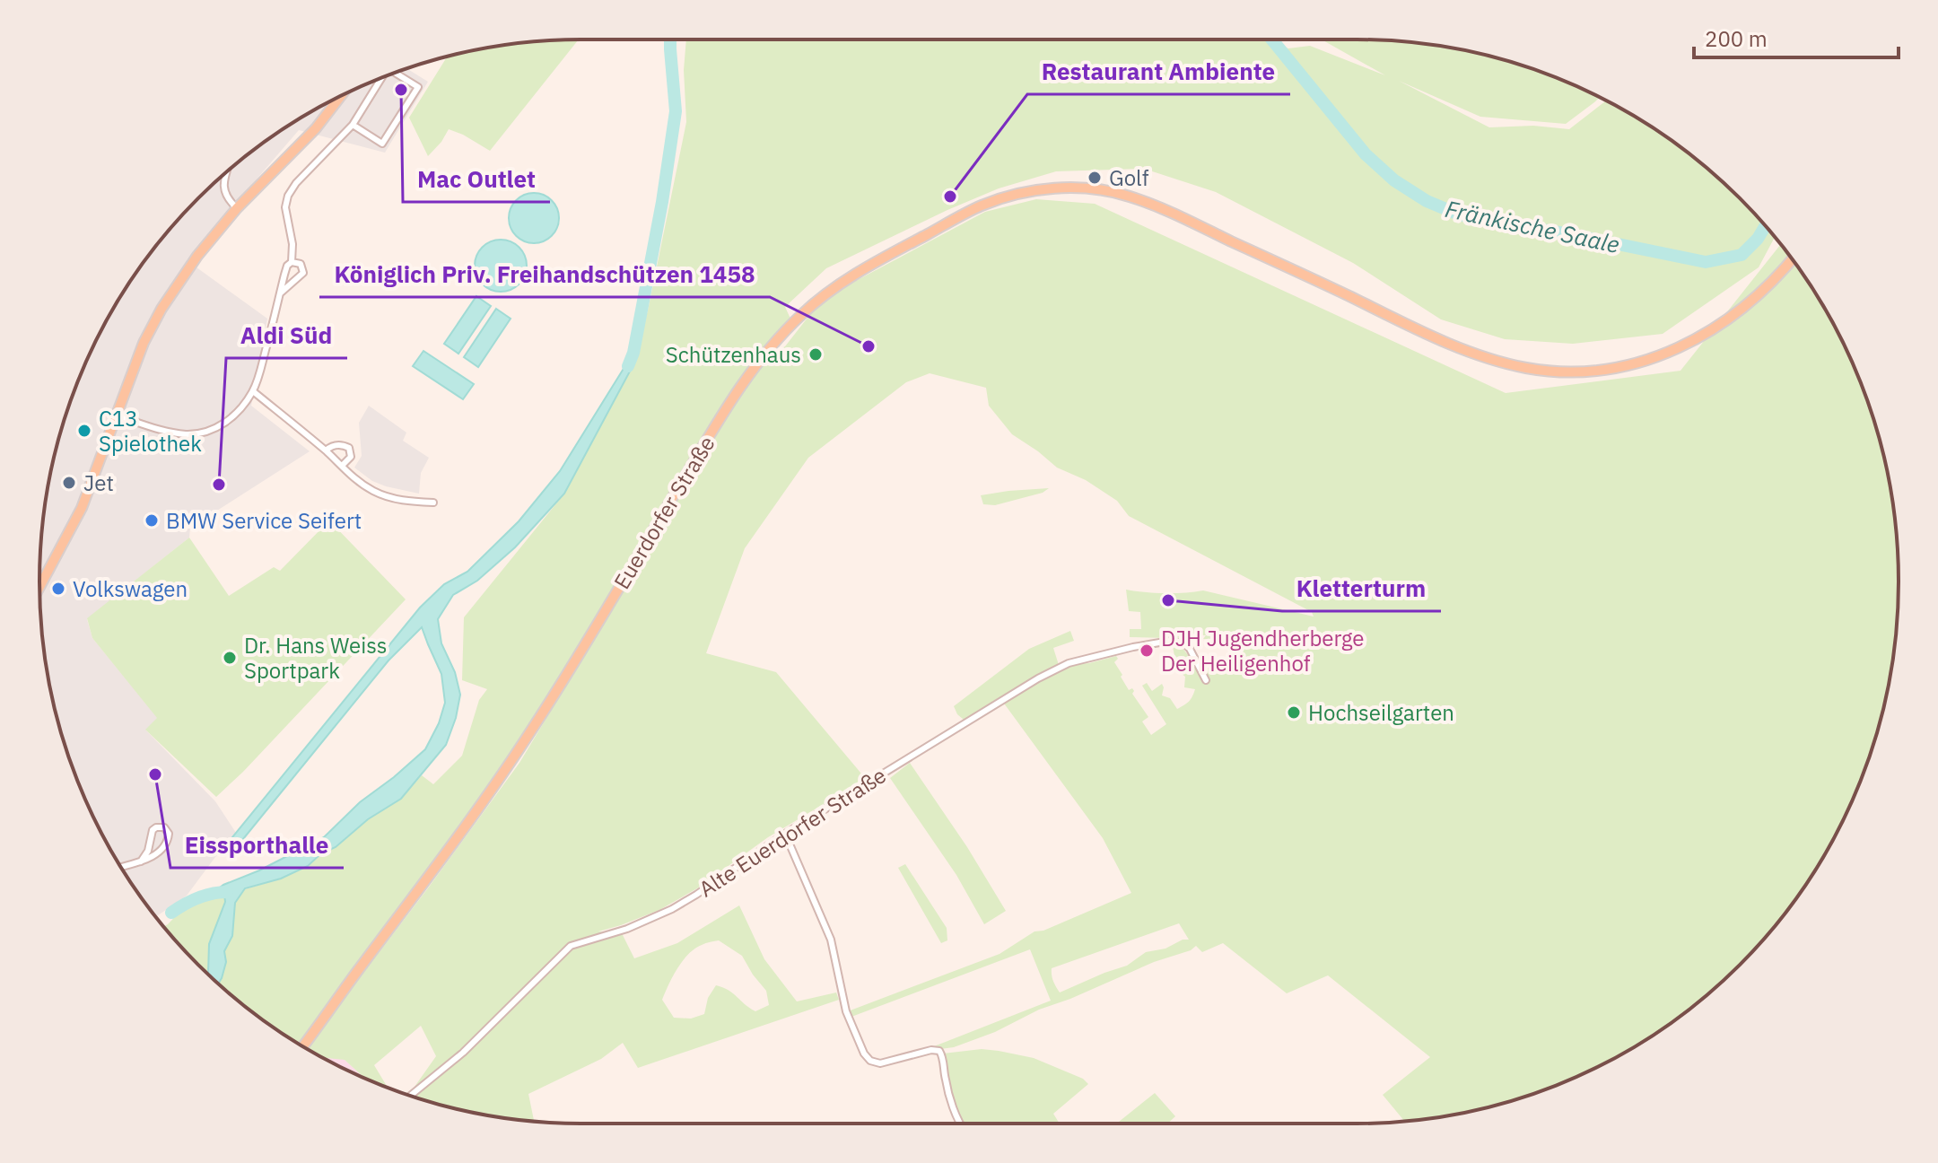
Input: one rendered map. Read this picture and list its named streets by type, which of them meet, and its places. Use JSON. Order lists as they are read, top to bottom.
{
  "streets": {
    "main road": ["Euerdorfer Straße"],
    "street": ["Alte Euerdorfer Straße"]
  },
  "water": ["Fränkische Saale"],
  "places": [
    "Mac Outlet",
    "Golf",
    "Restaurant Ambiente",
    "Königlich Priv. Freihandschützen 1458",
    "Schützenhaus",
    "C13 Spielothek",
    "Jet",
    "Aldi Süd",
    "BMW Service Seifert",
    "Volkswagen",
    "Kletterturm",
    "DJH Jugendherberge Der Heiligenhof",
    "Dr. Hans Weiss Sportpark",
    "Hochseilgarten",
    "Eissporthalle"
  ],
  "scale_bar": "200 m"
}
